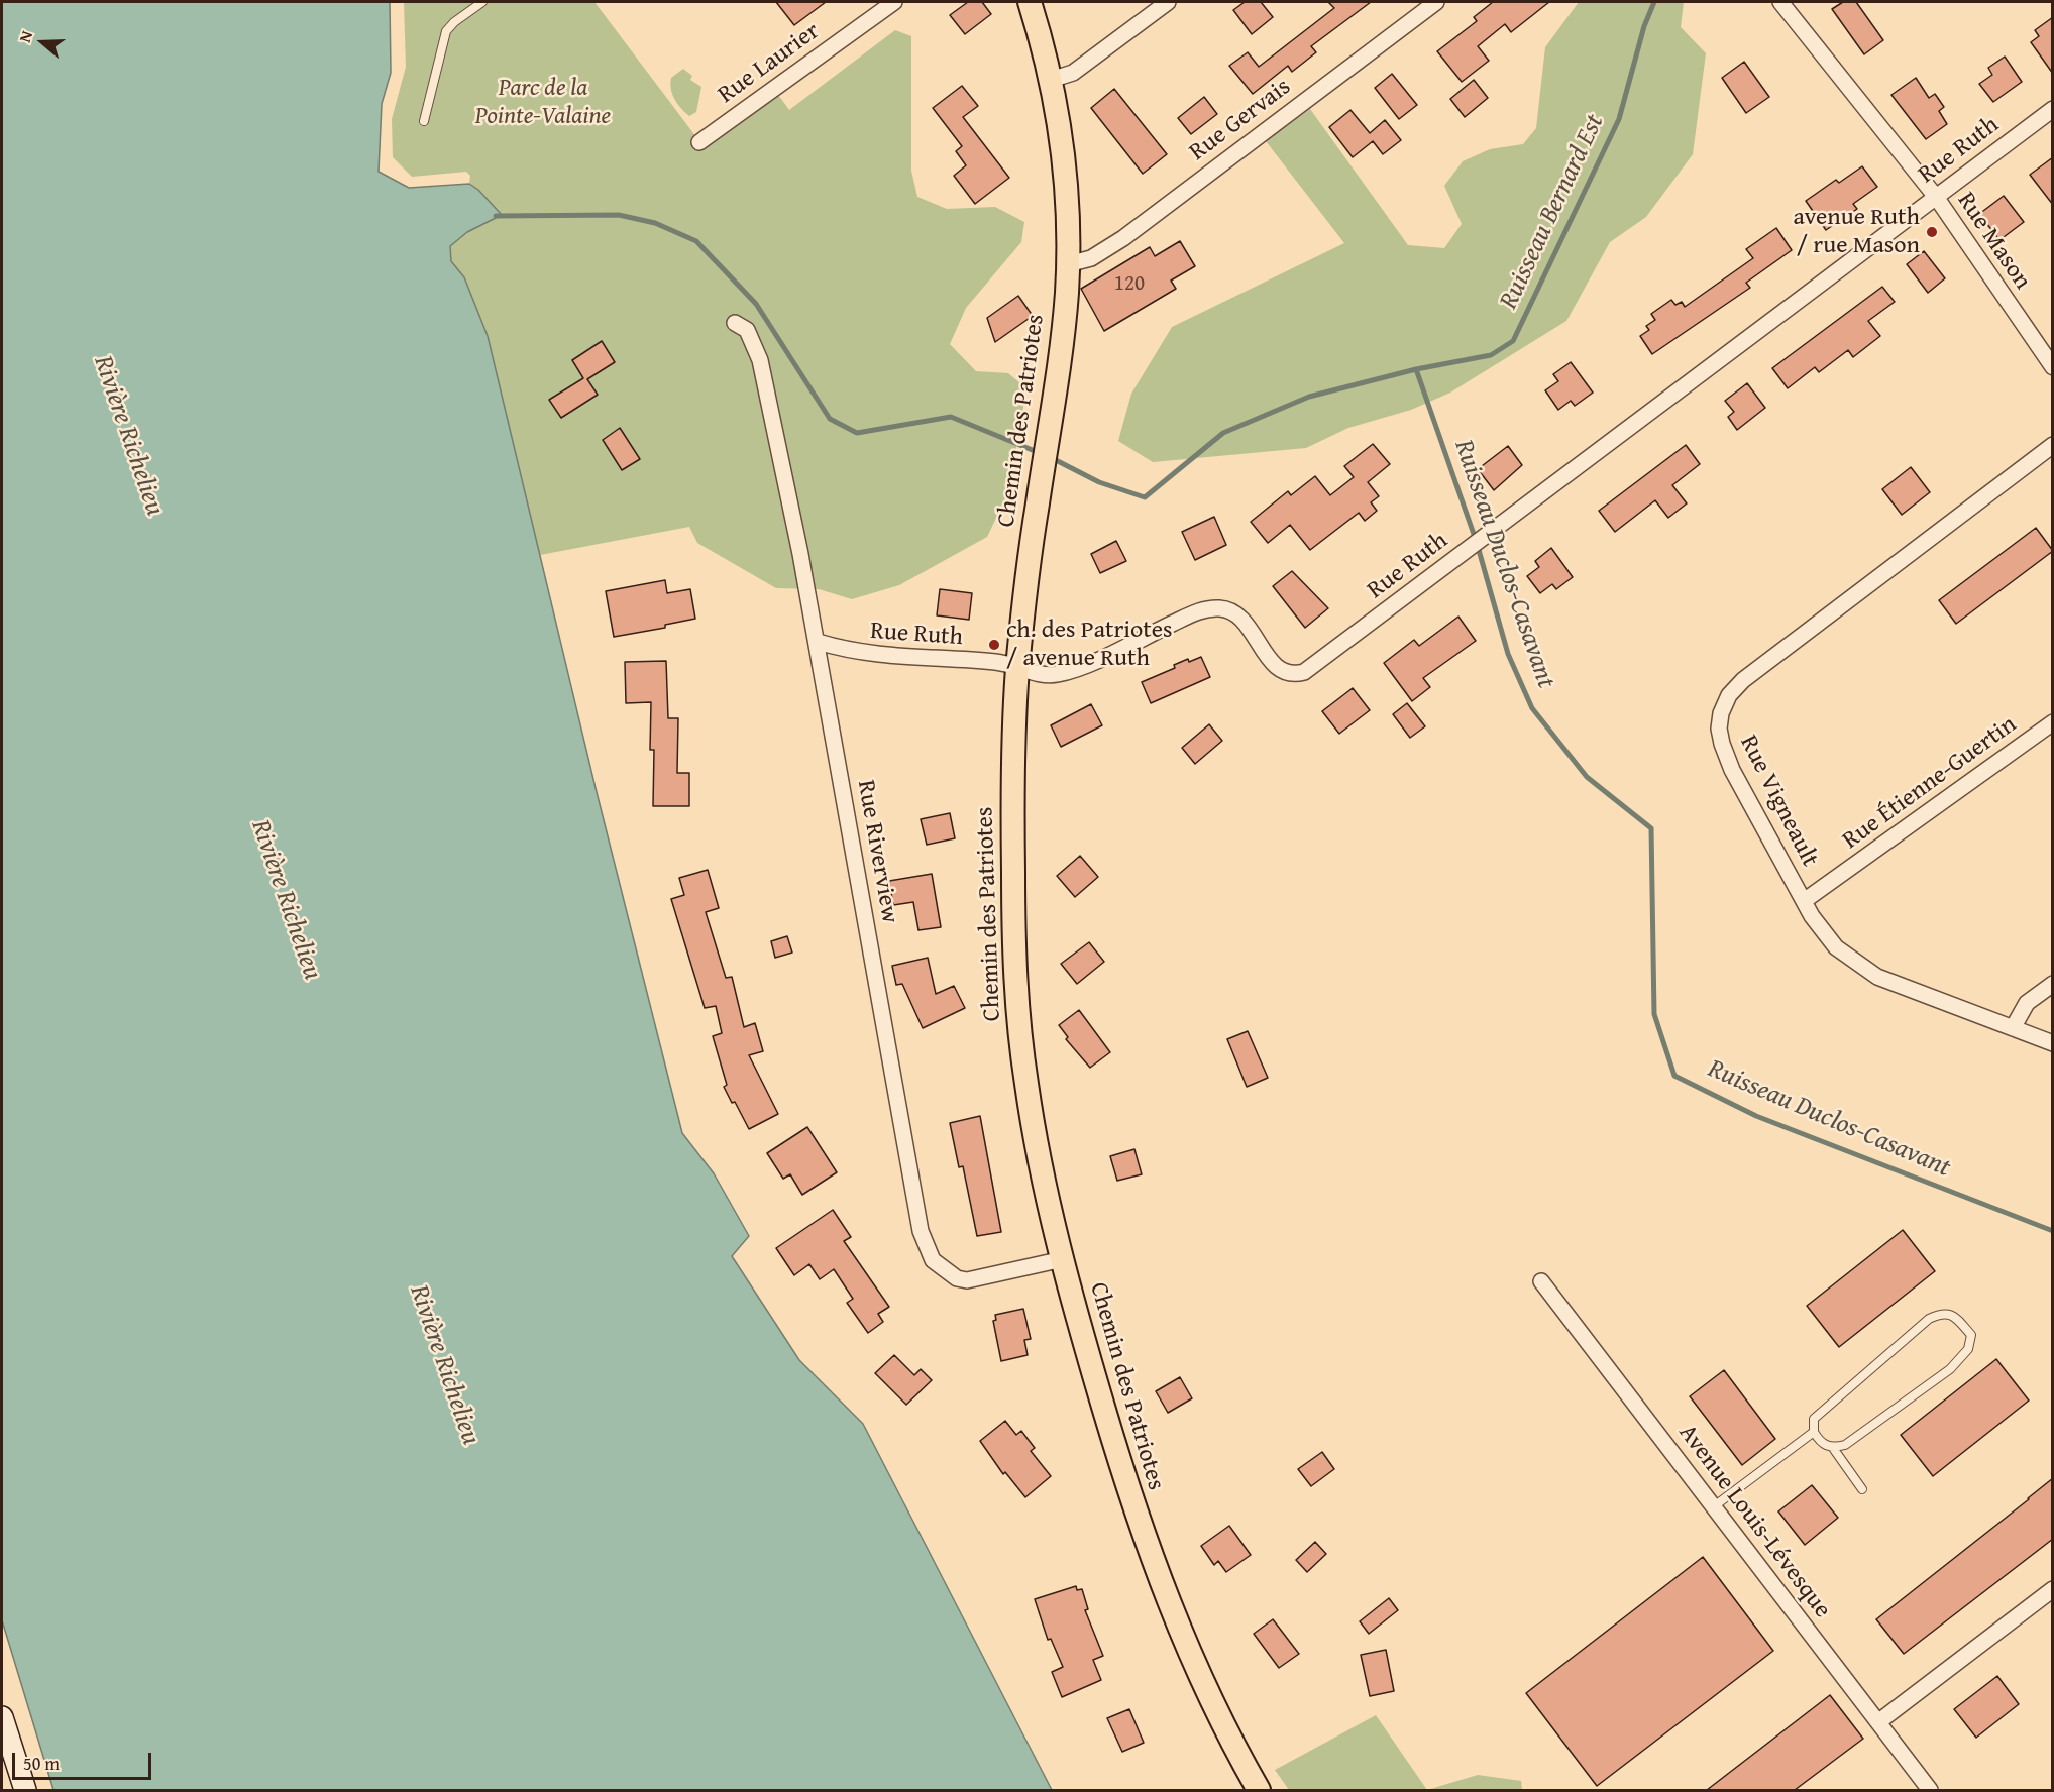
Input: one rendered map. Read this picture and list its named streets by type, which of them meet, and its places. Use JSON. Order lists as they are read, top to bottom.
{
  "streets": {
    "main road": ["Chemin des Patriotes"],
    "street": [
      "Rue Laurier",
      "Rue Gervais",
      "Rue Ruth",
      "Rue Mason",
      "Rue Étienne-Guertin",
      "Rue Vigneault",
      "Rue Riverview",
      "Avenue Louis-Lévesque"
    ]
  },
  "crossings": [
    ["Rue Gervais", "Chemin des Patriotes"],
    ["Rue Ruth", "Rue Mason"],
    ["Rue Ruth", "Chemin des Patriotes"],
    ["Rue Ruth", "Rue Riverview"],
    ["Chemin des Patriotes", "Rue Riverview"],
    ["Rue Étienne-Guertin", "Rue Vigneault"]
  ],
  "water": ["Ruisseau Bernard Est", "Rivière Richelieu", "Ruisseau Duclos-Casavant"],
  "parks": ["Parc de la Pointe-Valaine"],
  "places": ["avenue Ruth / rue Mason", "ch. des Patriotes / avenue Ruth"],
  "house_numbers": ["120"],
  "scale_bar": "50 m",
  "north": "left"
}
